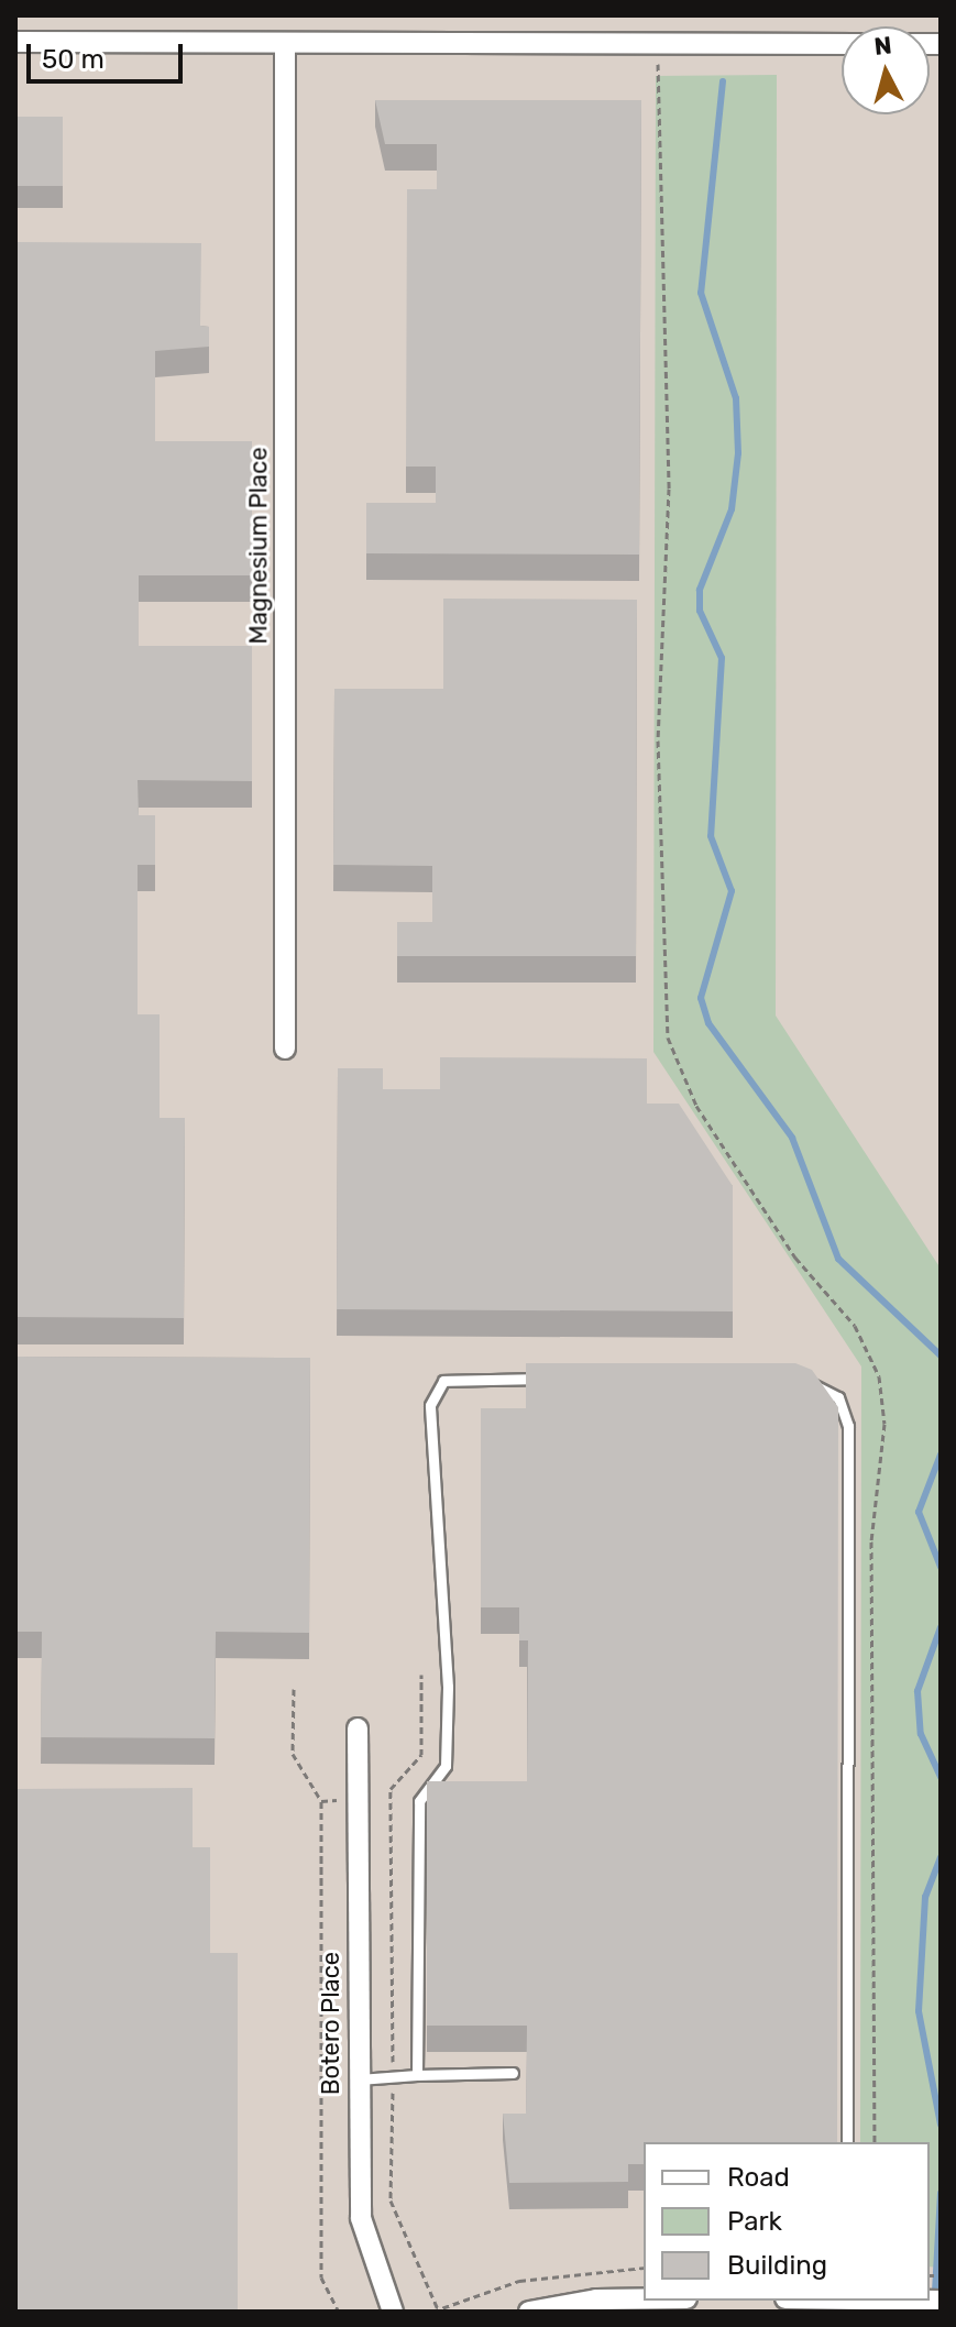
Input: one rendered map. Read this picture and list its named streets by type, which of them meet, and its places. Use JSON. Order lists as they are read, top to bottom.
{
  "streets": {
    "street": ["Magnesium Place", "Botero Place"]
  },
  "legend": ["Road", "Park", "Building"],
  "scale_bar": "50 m",
  "north": "top"
}
